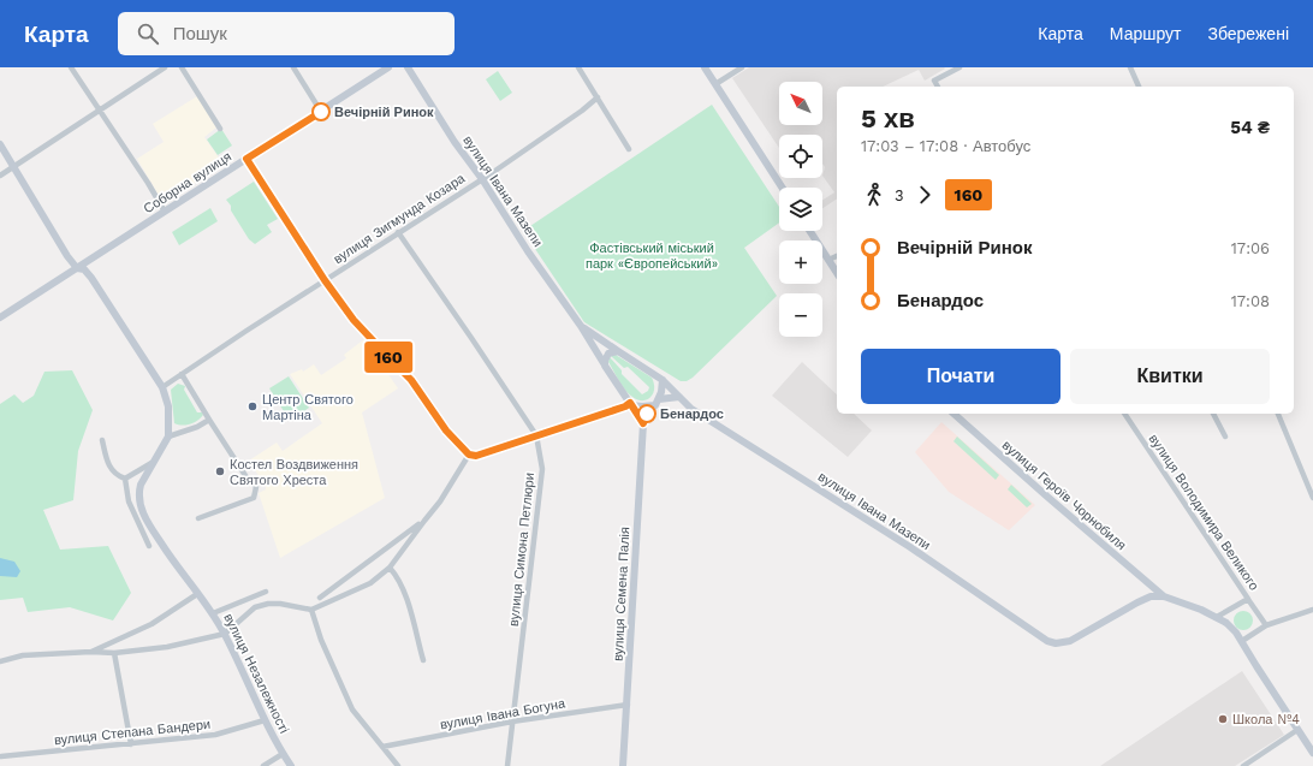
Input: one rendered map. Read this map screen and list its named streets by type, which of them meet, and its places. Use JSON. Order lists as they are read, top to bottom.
{
  "streets": {
    "street": [
      "Соборна вулиця",
      "вулиця Івана Мазепи",
      "вулиця Зигмунда Козара",
      "вулиця Героїв Чорнобиля",
      "вулиця Володимира Великого",
      "вулиця Симона Петлюри",
      "вулиця Семена Палія",
      "вулиця Незалежності",
      "вулиця Івана Богуна",
      "вулиця Степана Бандери"
    ]
  },
  "crossings": [
    ["вулиця Івана Мазепи", "вулиця Зигмунда Козара"],
    ["вулиця Івана Мазепи", "вулиця Героїв Чорнобиля"],
    ["вулиця Зигмунда Козара", "вулиця Симона Петлюри"],
    ["вулиця Симона Петлюри", "вулиця Івана Богуна"],
    ["вулиця Семена Палія", "вулиця Івана Богуна"],
    ["вулиця Незалежності", "вулиця Степана Бандери"]
  ],
  "parks": ["Фастівський міський парк «Європейський»"],
  "places": [
    "Вечірній Ринок",
    "Центр Святого Мартіна",
    "Бенардос",
    "Костел Воздвиження Святого Хреста",
    "Школа №4"
  ],
  "lines": ["bus line 160"],
  "north": "top left",
  "page": {
    "header": "Карта",
    "search": "Пошук",
    "nav": ["Карта", "Маршрут", "Збережені"],
    "on_map": "160",
    "map_buttons": ["+", "−"],
    "heading": ["5 хв", "17:03 – 17:08 · Автобус", "54 ₴"],
    "legs": ["3", "160"],
    "list": [
      {
        "name": "Вечірній Ринок",
        "value": "17:06"
      },
      {
        "name": "Бенардос",
        "value": "17:08"
      }
    ],
    "buttons": ["Почати", "Квитки"]
  }
}
